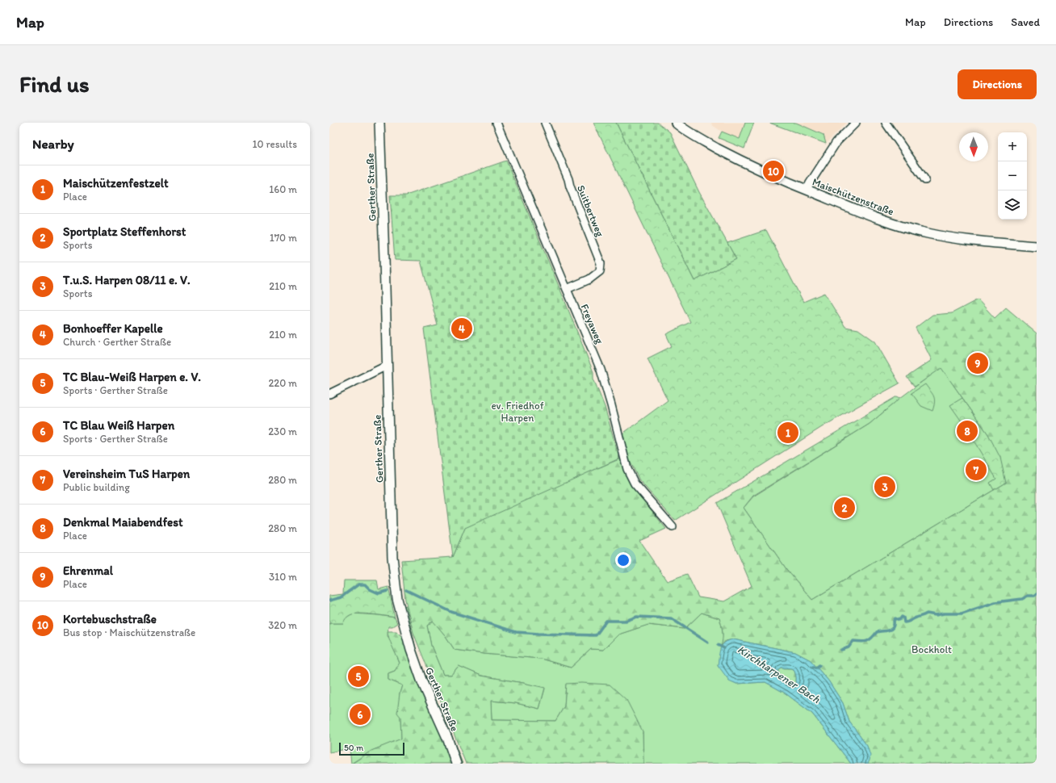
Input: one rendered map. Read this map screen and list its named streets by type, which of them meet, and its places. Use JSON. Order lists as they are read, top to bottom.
{
  "streets": {
    "street": [
      "Gerther Straße",
      "Maischützenstraße",
      "Suitbertweg",
      "Freyaweg"
    ]
  },
  "crossings": [
    ["Suitbertweg", "Freyaweg"]
  ],
  "water": ["Kirchharpener Bach"],
  "parks": ["ev. Friedhof Harpen", "Bockholt"],
  "scale_bar": "50 m",
  "north": "bottom",
  "page": {
    "header": "Map",
    "nav": ["Map", "Directions", "Saved"],
    "buttons": "Directions",
    "title": "Find us",
    "heading": ["Nearby", "10 results"],
    "map_buttons": ["+", "−"],
    "pins": [
      "10",
      "4",
      "9",
      "8",
      "1",
      "7",
      "3",
      "2",
      "5",
      "6"
    ],
    "list": [
      {
        "mark": "1",
        "name": "Maischützenfestzelt",
        "note": "Place",
        "value": "160 m"
      },
      {
        "mark": "2",
        "name": "Sportplatz Steffenhorst",
        "note": "Sports",
        "value": "170 m"
      },
      {
        "mark": "3",
        "name": "T.u.S. Harpen 08/11 e. V.",
        "note": "Sports",
        "value": "210 m"
      },
      {
        "mark": "4",
        "name": "Bonhoeffer Kapelle",
        "note": "Church · Gerther Straße",
        "value": "210 m"
      },
      {
        "mark": "5",
        "name": "TC Blau-Weiß Harpen e. V.",
        "note": "Sports · Gerther Straße",
        "value": "220 m"
      },
      {
        "mark": "6",
        "name": "TC Blau Weiß Harpen",
        "note": "Sports · Gerther Straße",
        "value": "230 m"
      },
      {
        "mark": "7",
        "name": "Vereinsheim TuS Harpen",
        "note": "Public building",
        "value": "280 m"
      },
      {
        "mark": "8",
        "name": "Denkmal Maiabendfest",
        "note": "Place",
        "value": "280 m"
      },
      {
        "mark": "9",
        "name": "Ehrenmal",
        "note": "Place",
        "value": "310 m"
      },
      {
        "mark": "10",
        "name": "Kortebuschstraße",
        "note": "Bus stop · Maischützenstraße",
        "value": "320 m"
      }
    ],
    "scale": "50 m"
  }
}
